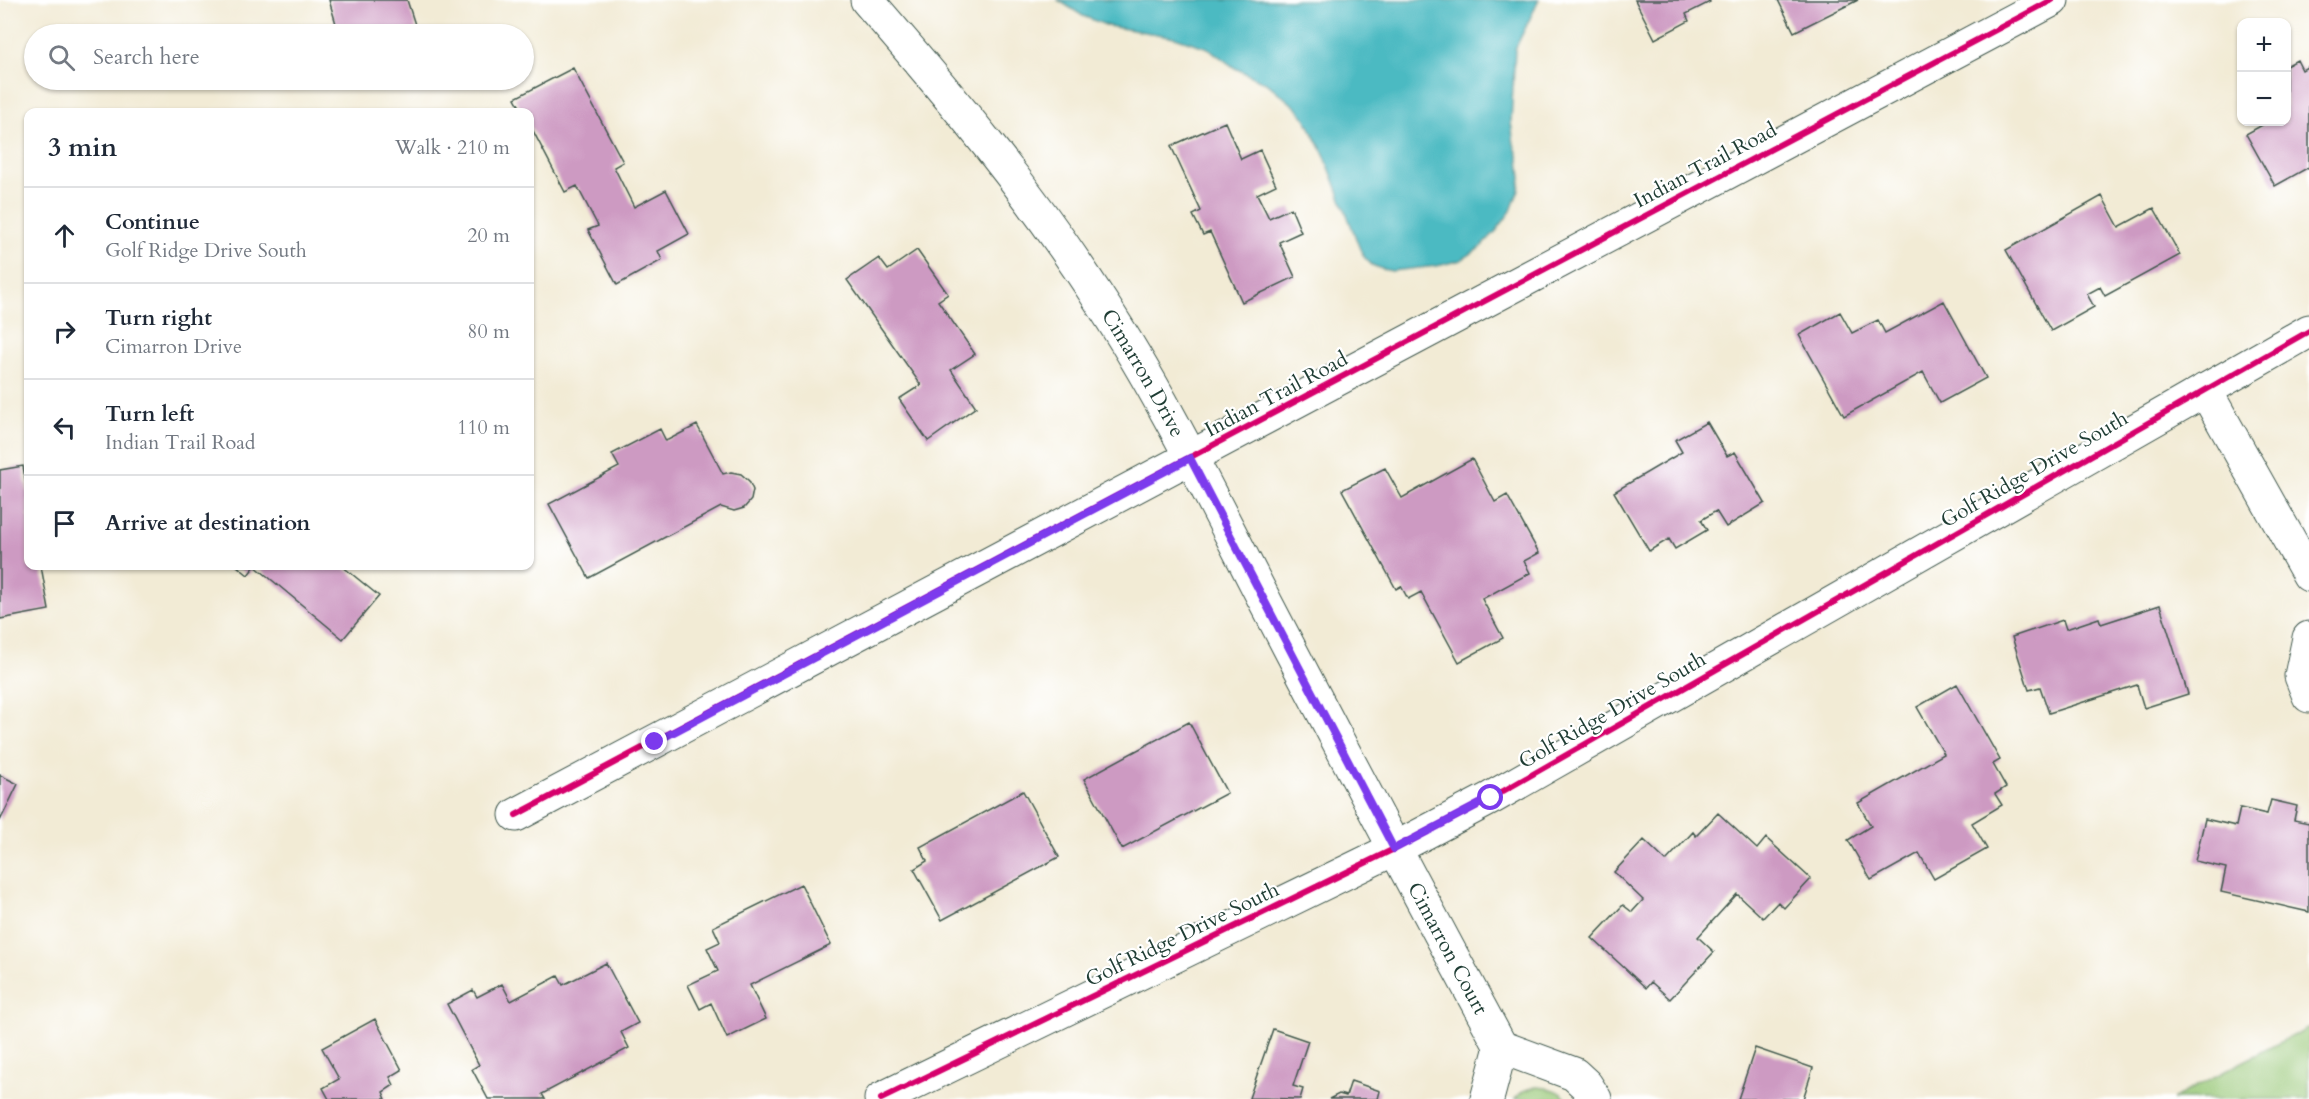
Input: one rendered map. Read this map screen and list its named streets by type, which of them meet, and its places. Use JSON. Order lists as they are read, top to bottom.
{
  "streets": {
    "street": [
      "Indian Trail Road",
      "Cimarron Drive",
      "Golf Ridge Drive South",
      "Cimarron Court"
    ]
  },
  "crossings": [
    ["Indian Trail Road", "Cimarron Drive"],
    ["Cimarron Drive", "Golf Ridge Drive South"],
    ["Cimarron Drive", "Cimarron Court"],
    ["Golf Ridge Drive South", "Cimarron Court"]
  ],
  "page": {
    "map_buttons": ["+", "−"],
    "search": "Search here",
    "heading": ["3 min", "Walk · 210 m"],
    "list": [
      ["Continue", "Golf Ridge Drive South", "20 m"],
      ["Turn right", "Cimarron Drive", "80 m"],
      ["Turn left", "Indian Trail Road", "110 m"],
      "Arrive at destination"
    ]
  }
}
